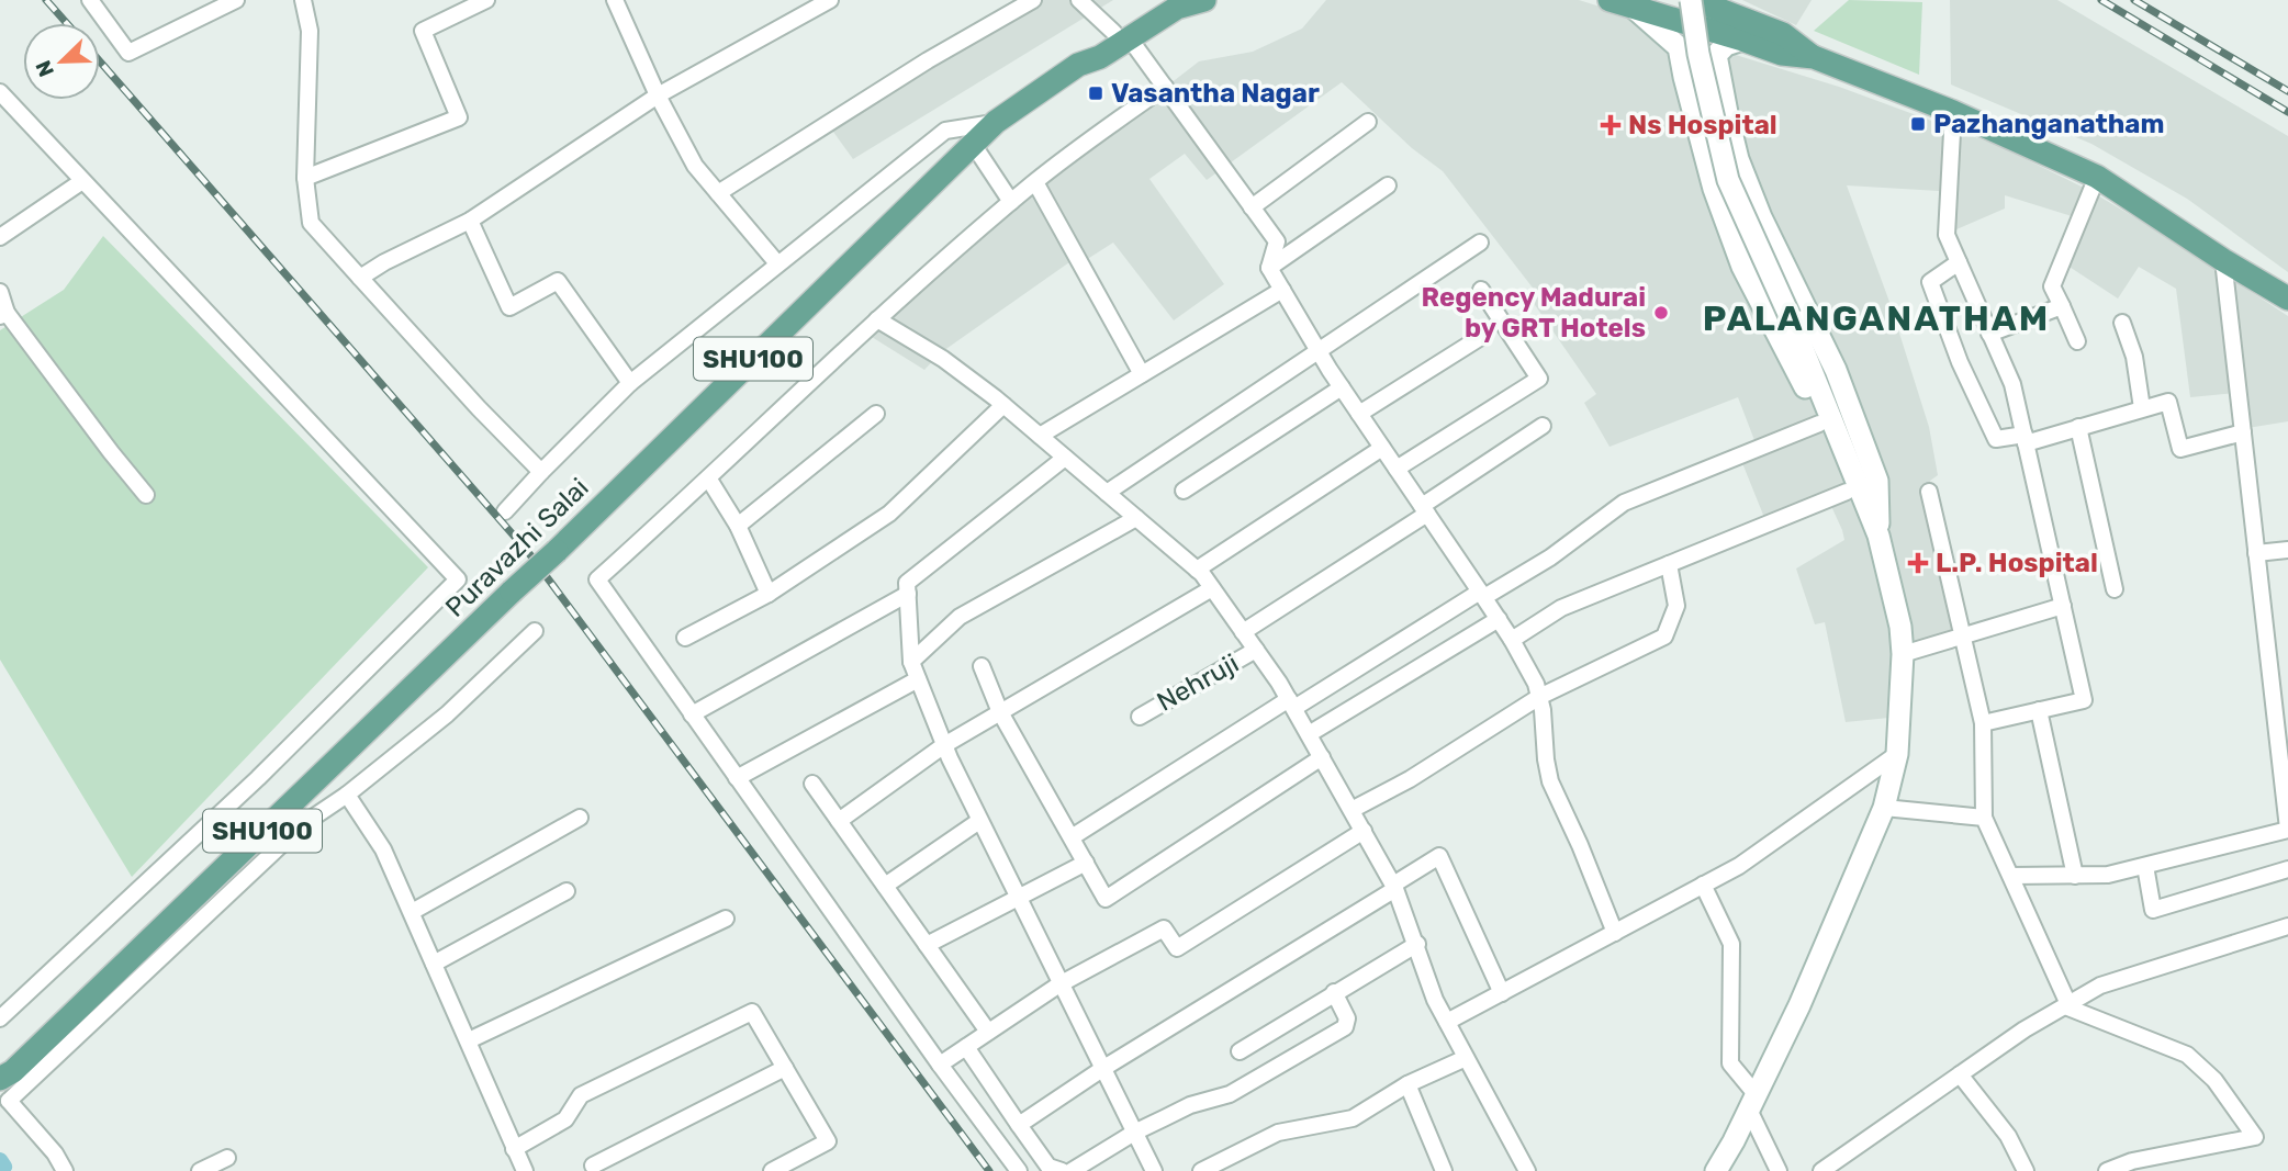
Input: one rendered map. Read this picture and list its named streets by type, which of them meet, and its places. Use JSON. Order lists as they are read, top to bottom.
{
  "streets": {
    "main road": ["SHU100", "Puravazhi Salai"],
    "street": ["Nehruji"]
  },
  "districts": ["PALANGANATHAM"],
  "places": {
    "transit": ["Vasantha Nagar", "Pazhanganatham"],
    "health": ["Ns Hospital", "L.P. Hospital"],
    "other": ["Regency Madurai by GRT Hotels"]
  },
  "north": "bottom left"
}
